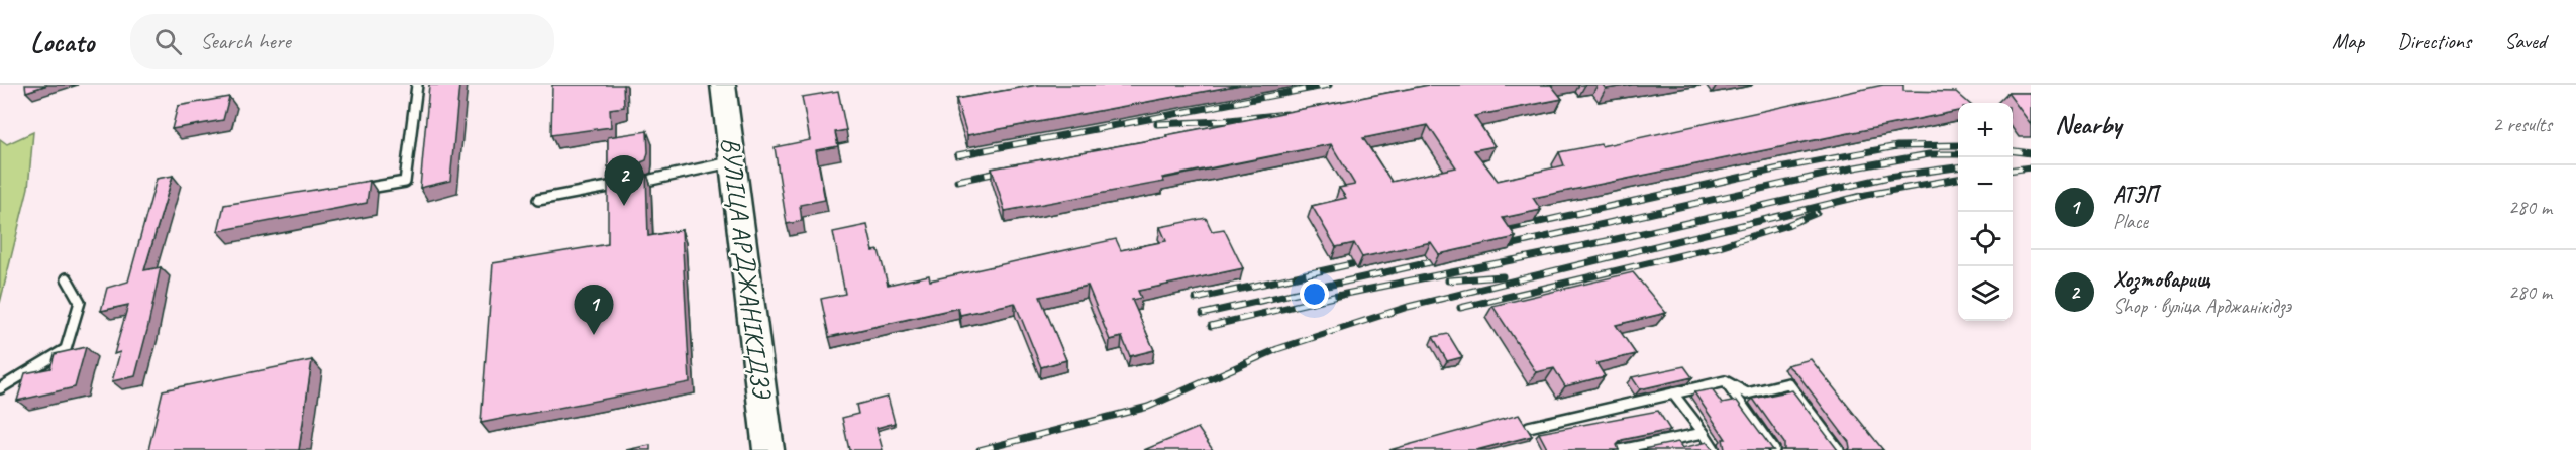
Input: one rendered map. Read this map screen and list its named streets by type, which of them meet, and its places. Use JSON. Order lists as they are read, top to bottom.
{
  "streets": {
    "main road": ["ВУЛІЦА АРДЖАНІКІДЗЭ"]
  },
  "page": {
    "header": "Locato",
    "search": "Search here",
    "nav": ["Map", "Directions", "Saved"],
    "heading": ["Nearby", "2 results"],
    "map_buttons": ["+", "−"],
    "pins": ["2", "1"],
    "list": [
      {
        "mark": "1",
        "name": "АТЭП",
        "note": "Place",
        "value": "280 m"
      },
      {
        "mark": "2",
        "name": "Хозтоварищ",
        "note": "Shop · вуліца Арджанікідзэ",
        "value": "280 m"
      }
    ]
  }
}
